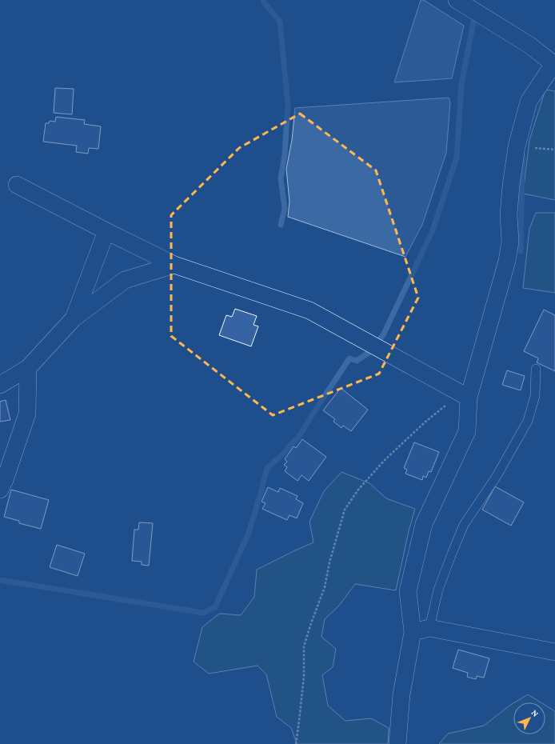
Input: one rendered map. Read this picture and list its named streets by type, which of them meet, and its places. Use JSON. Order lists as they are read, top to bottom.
{
  "north": "top right"
}
